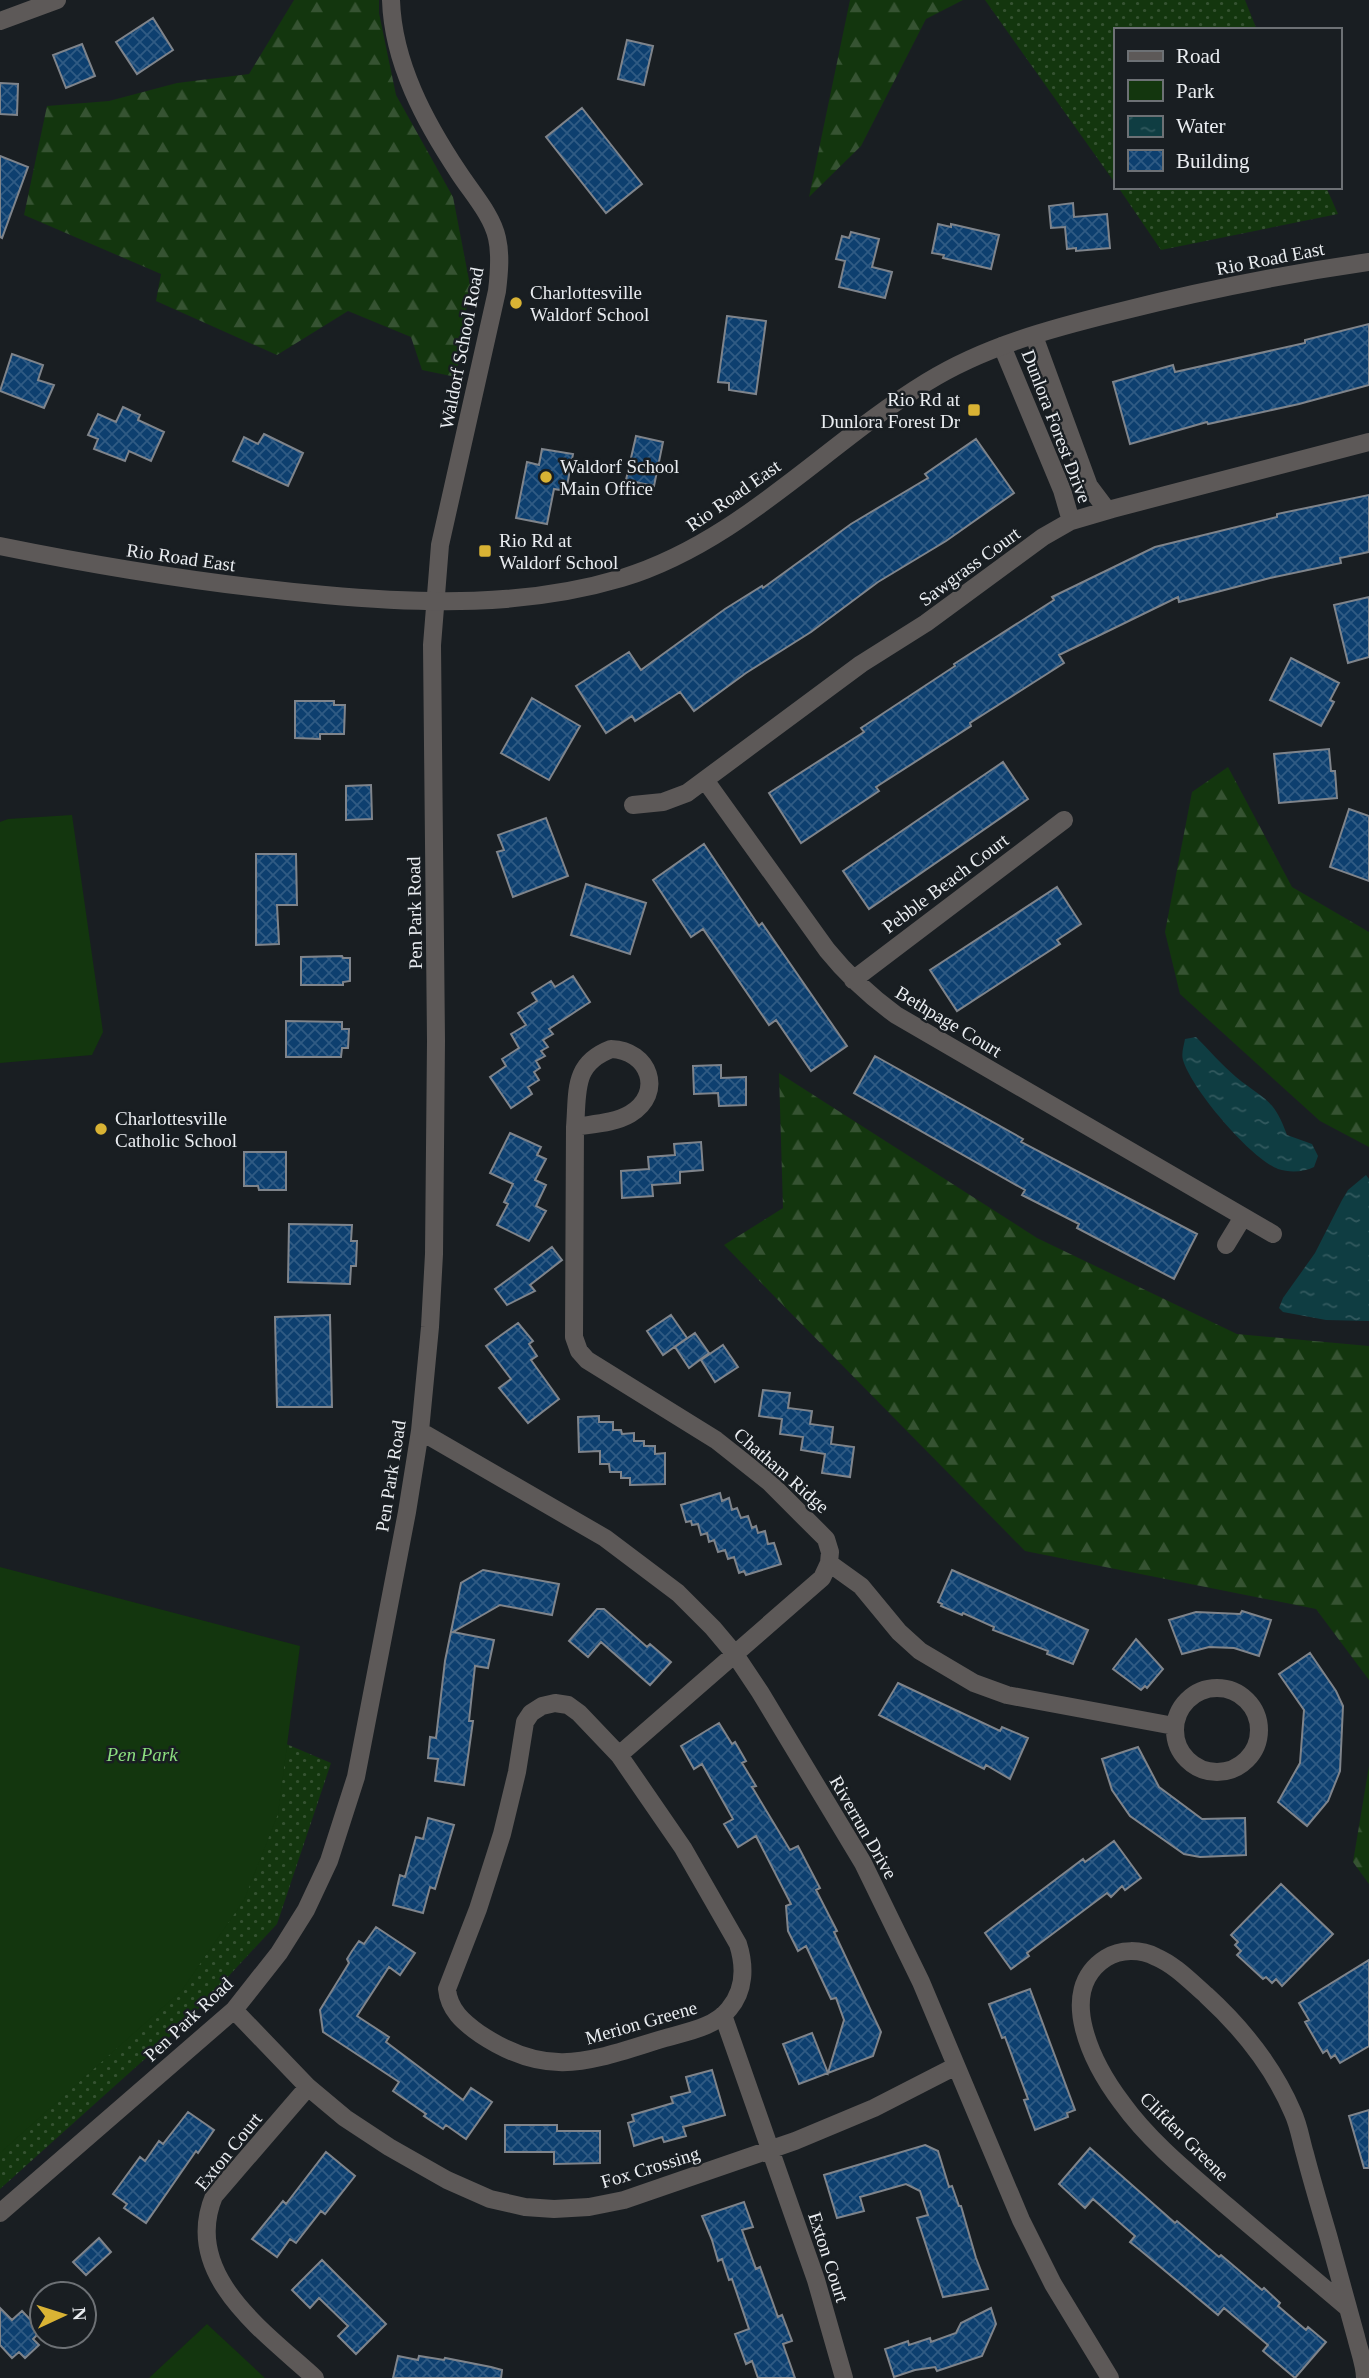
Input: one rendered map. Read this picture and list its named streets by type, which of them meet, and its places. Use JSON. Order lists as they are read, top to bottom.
{
  "streets": {
    "street": [
      "Rio Road East",
      "Waldorf School Road",
      "Dunlora Forest Drive",
      "Sawgrass Court",
      "Pebble Beach Court",
      "Pen Park Road",
      "Bethpage Court",
      "Chatham Ridge",
      "Riverrun Drive",
      "Merion Greene",
      "Clifden Greene",
      "Exton Court",
      "Fox Crossing"
    ]
  },
  "crossings": [
    ["Rio Road East", "Waldorf School Road"],
    ["Rio Road East", "Dunlora Forest Drive"],
    ["Rio Road East", "Pen Park Road"],
    ["Waldorf School Road", "Pen Park Road"],
    ["Dunlora Forest Drive", "Sawgrass Court"],
    ["Sawgrass Court", "Bethpage Court"],
    ["Pebble Beach Court", "Bethpage Court"],
    ["Pen Park Road", "Riverrun Drive"],
    ["Pen Park Road", "Fox Crossing"],
    ["Riverrun Drive", "Fox Crossing"],
    ["Merion Greene", "Exton Court"],
    ["Exton Court", "Fox Crossing"]
  ],
  "parks": ["Pen Park"],
  "places": {
    "other": ["Charlottesville Waldorf School", "Waldorf School Main Office", "Charlottesville Catholic School"],
    "transit": ["Rio Rd at Dunlora Forest Dr", "Rio Rd at Waldorf School"]
  },
  "legend": [
    "Road",
    "Park",
    "Water",
    "Building"
  ],
  "north": "right"
}
